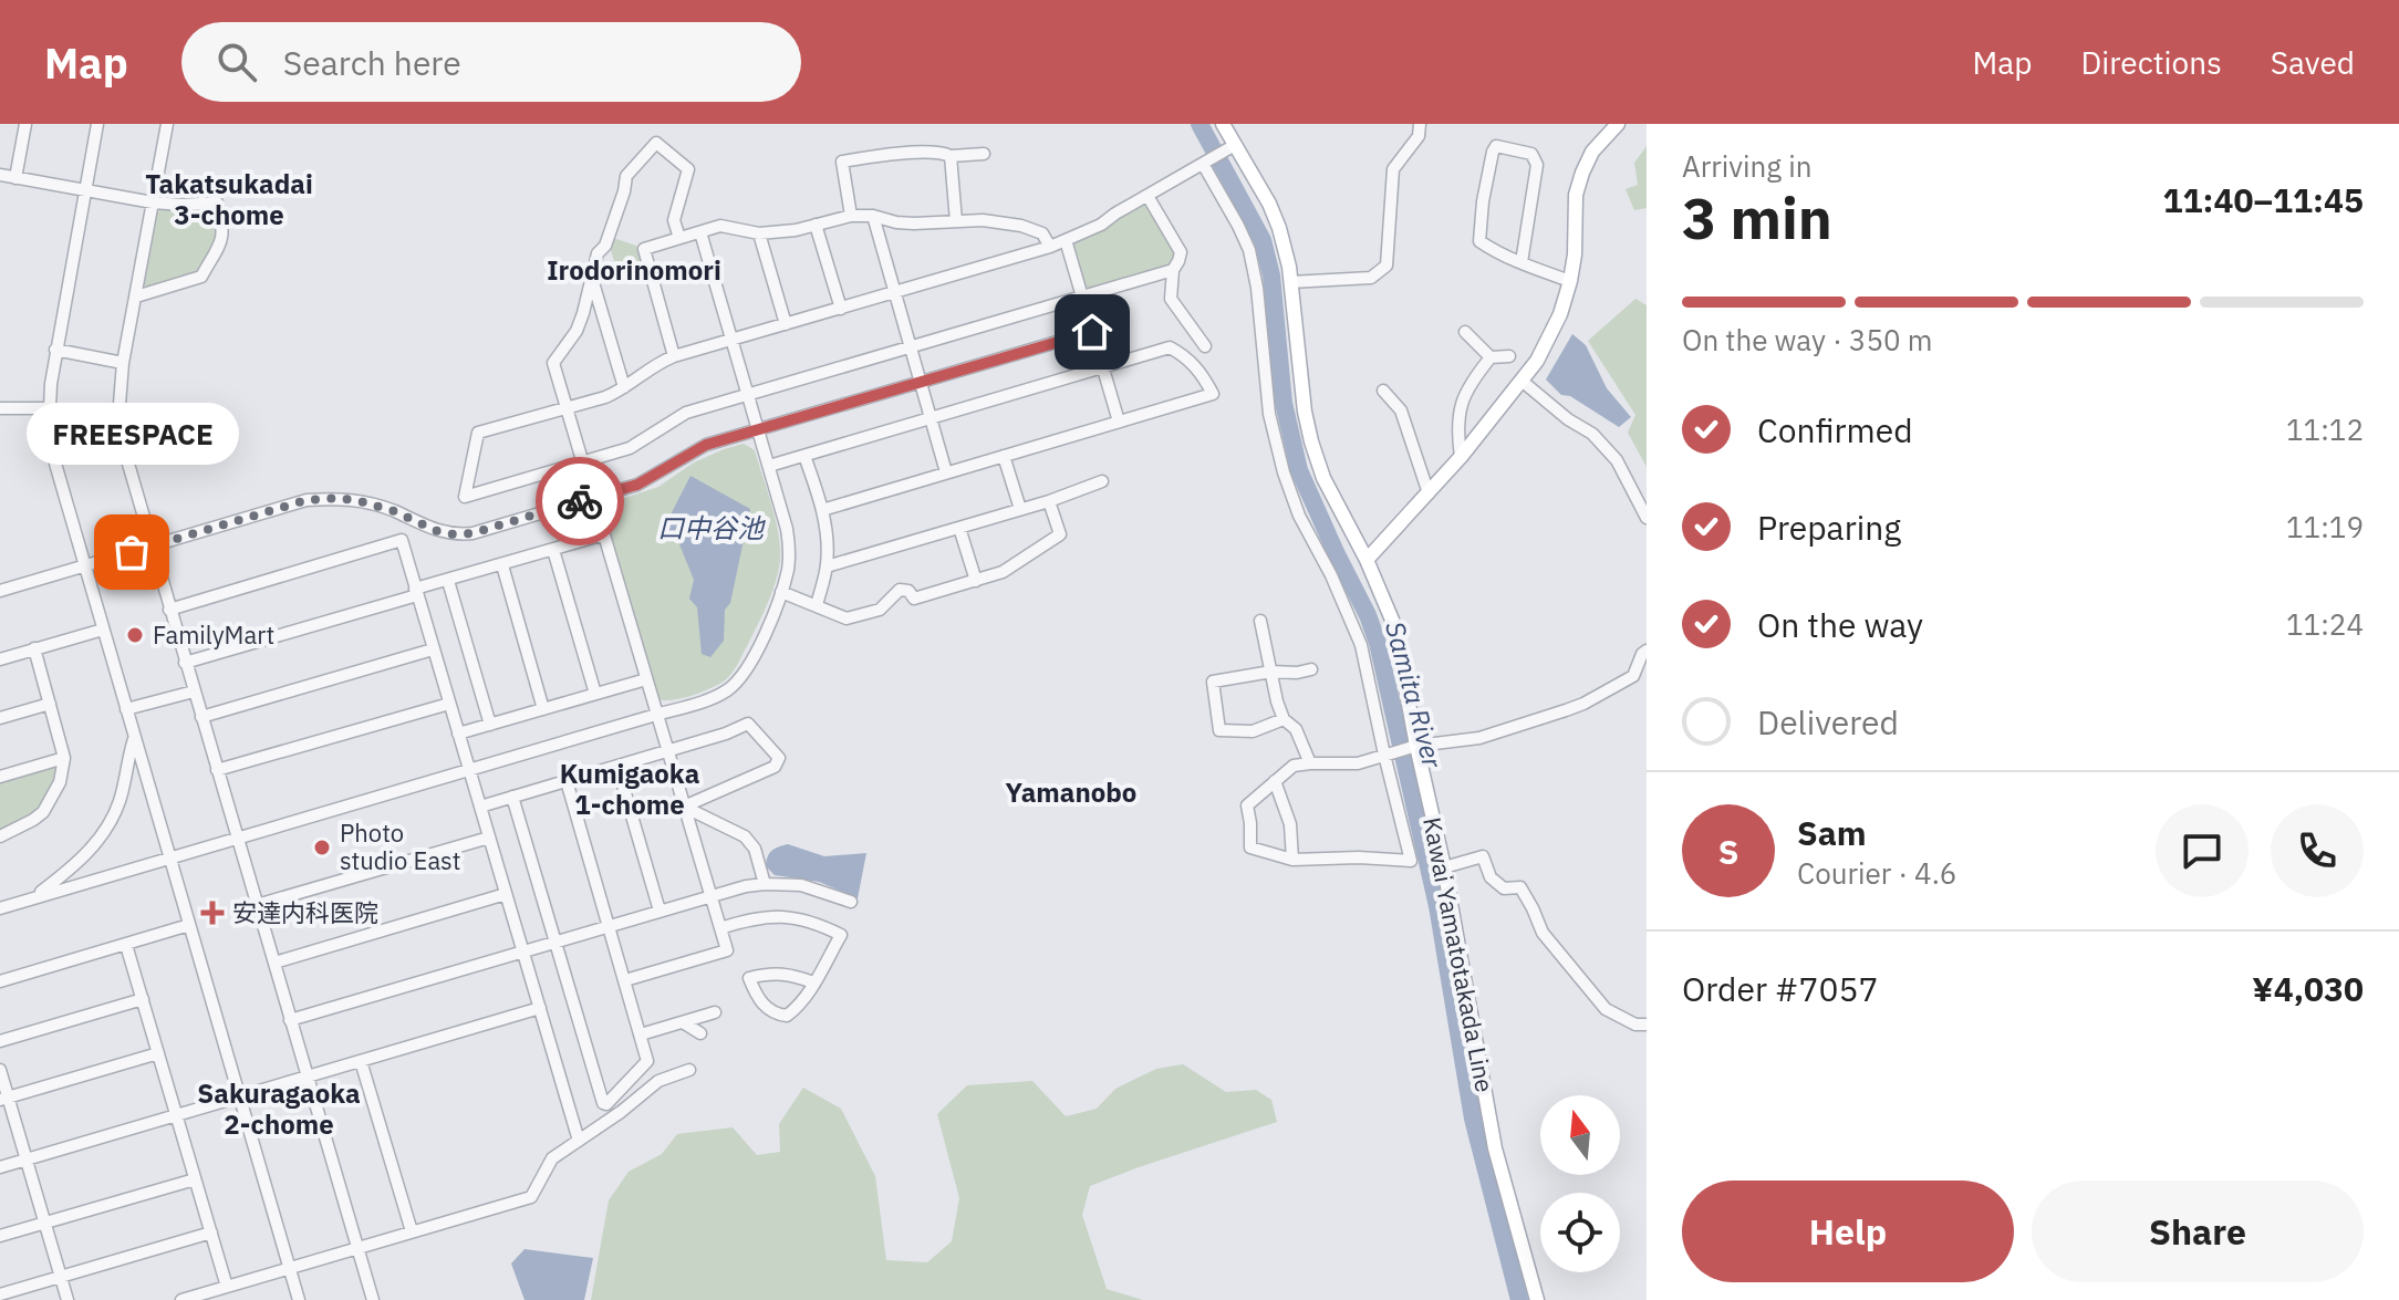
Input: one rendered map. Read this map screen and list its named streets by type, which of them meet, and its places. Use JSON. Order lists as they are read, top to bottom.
{
  "streets": {
    "main road": ["Kawai Yamatotakada Line"]
  },
  "districts": [
    "Takatsukadai 3-chome",
    "Irodorinomori",
    "Kumigaoka 1-chome",
    "Yamanobo",
    "Sakuragaoka 2-chome"
  ],
  "water": ["口中谷池", "Samita River"],
  "places": {
    "other": ["FREESPACE", "FamilyMart", "Photo studio East"],
    "health": ["安達内科医院"]
  },
  "north": "top",
  "page": {
    "header": "Map",
    "search": "Search here",
    "nav": ["Map", "Directions", "Saved"],
    "heading": ["3 min", "Arriving in", "11:40–11:45"],
    "panel": [
      "Sam",
      "Courier · 4.6",
      "Order #7057",
      "¥4,030"
    ],
    "bar": "On the way · 350 m",
    "list": [
      ["Confirmed", "11:12"],
      ["Preparing", "11:19"],
      ["On the way", "11:24"],
      "Delivered"
    ],
    "bubble": "FREESPACE",
    "round": "S",
    "buttons": ["Help", "Share"]
  }
}
